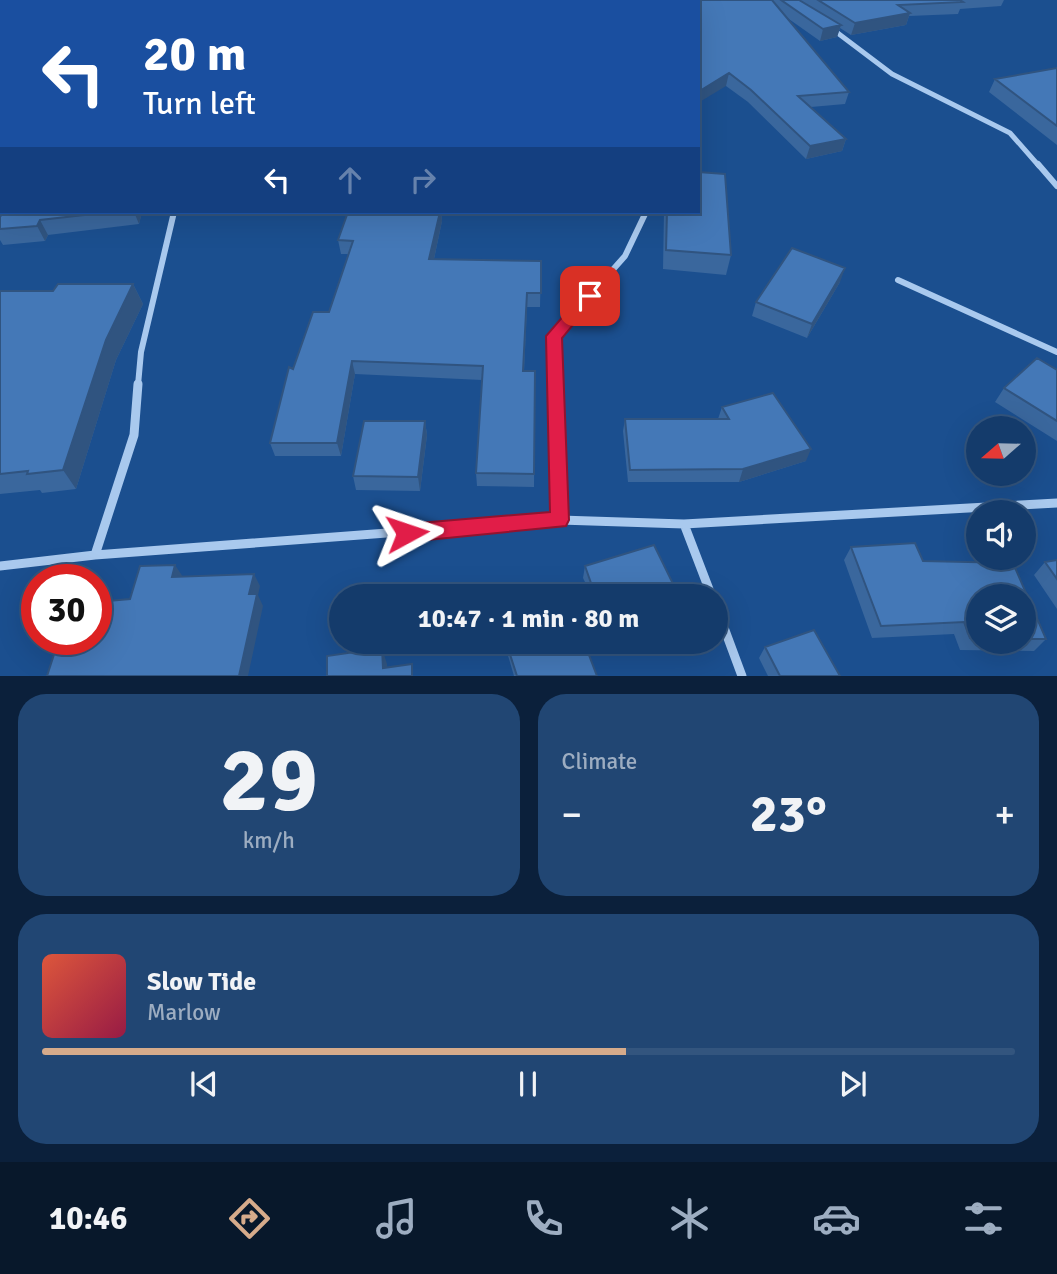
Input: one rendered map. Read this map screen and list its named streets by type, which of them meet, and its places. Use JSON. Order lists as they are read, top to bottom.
{
  "north": "left",
  "page": {
    "turn": ["20 m", "Turn left"],
    "limit": "30",
    "trip": "10:47 · 1 min · 80 m",
    "tile": [
      ["29", "km/h"],
      "Climate"
    ],
    "heat": ["−", "23°", "+"],
    "song": ["Slow Tide", "Marlow"],
    "tabs": "10:46"
  }
}
